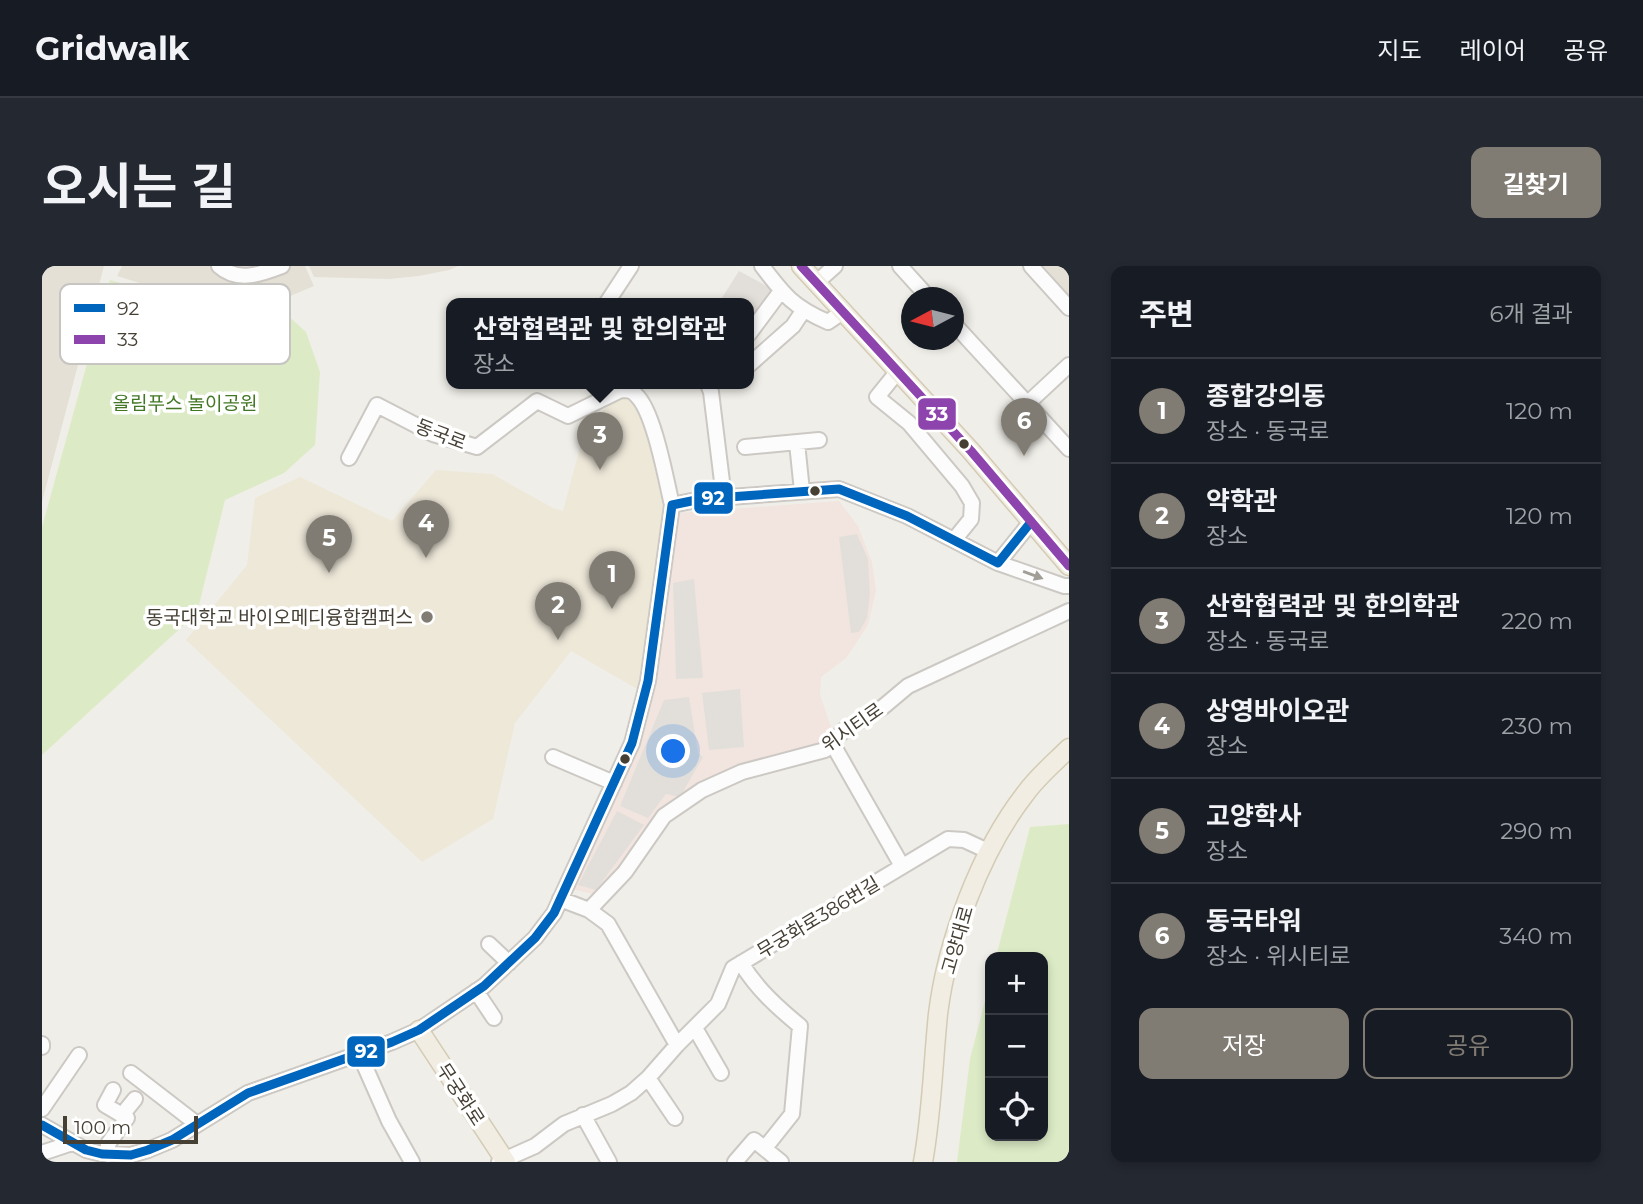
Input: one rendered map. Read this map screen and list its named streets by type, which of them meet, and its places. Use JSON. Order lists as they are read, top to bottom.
{
  "streets": {
    "main road": ["고양대로", "무궁화로"],
    "street": ["동국로", "위시티로", "무궁화로386번길"]
  },
  "crossings": [
    ["동국로", "무궁화로"],
    ["무궁화로386번길", "고양대로"],
    ["무궁화로386번길", "무궁화로"]
  ],
  "parks": ["올림푸스 놀이공원"],
  "places": ["동국대학교 바이오메디융합캠퍼스"],
  "lines": ["transit line 33", "transit line 92"],
  "legend": ["92", "33"],
  "scale_bar": "100 m",
  "north": "left",
  "page": {
    "header": "Gridwalk",
    "nav": ["지도", "레이어", "공유"],
    "title": "오시는 길",
    "buttons": [
      "길찾기",
      ["저장", "공유"]
    ],
    "heading": ["주변", "6개 결과"],
    "popup": ["산학협력관 및 한의학관", "장소"],
    "list": [
      {
        "mark": "1",
        "name": "종합강의동",
        "note": "장소 · 동국로",
        "value": "120 m"
      },
      {
        "mark": "2",
        "name": "약학관",
        "note": "장소",
        "value": "120 m"
      },
      {
        "mark": "3",
        "name": "산학협력관 및 한의학관",
        "note": "장소 · 동국로",
        "value": "220 m"
      },
      {
        "mark": "4",
        "name": "상영바이오관",
        "note": "장소",
        "value": "230 m"
      },
      {
        "mark": "5",
        "name": "고양학사",
        "note": "장소",
        "value": "290 m"
      },
      {
        "mark": "6",
        "name": "동국타워",
        "note": "장소 · 위시티로",
        "value": "340 m"
      }
    ],
    "pins": [
      "6",
      "3",
      "4",
      "5",
      "1",
      "2"
    ],
    "map_buttons": ["+", "−"],
    "scale": "100 m"
  }
}
